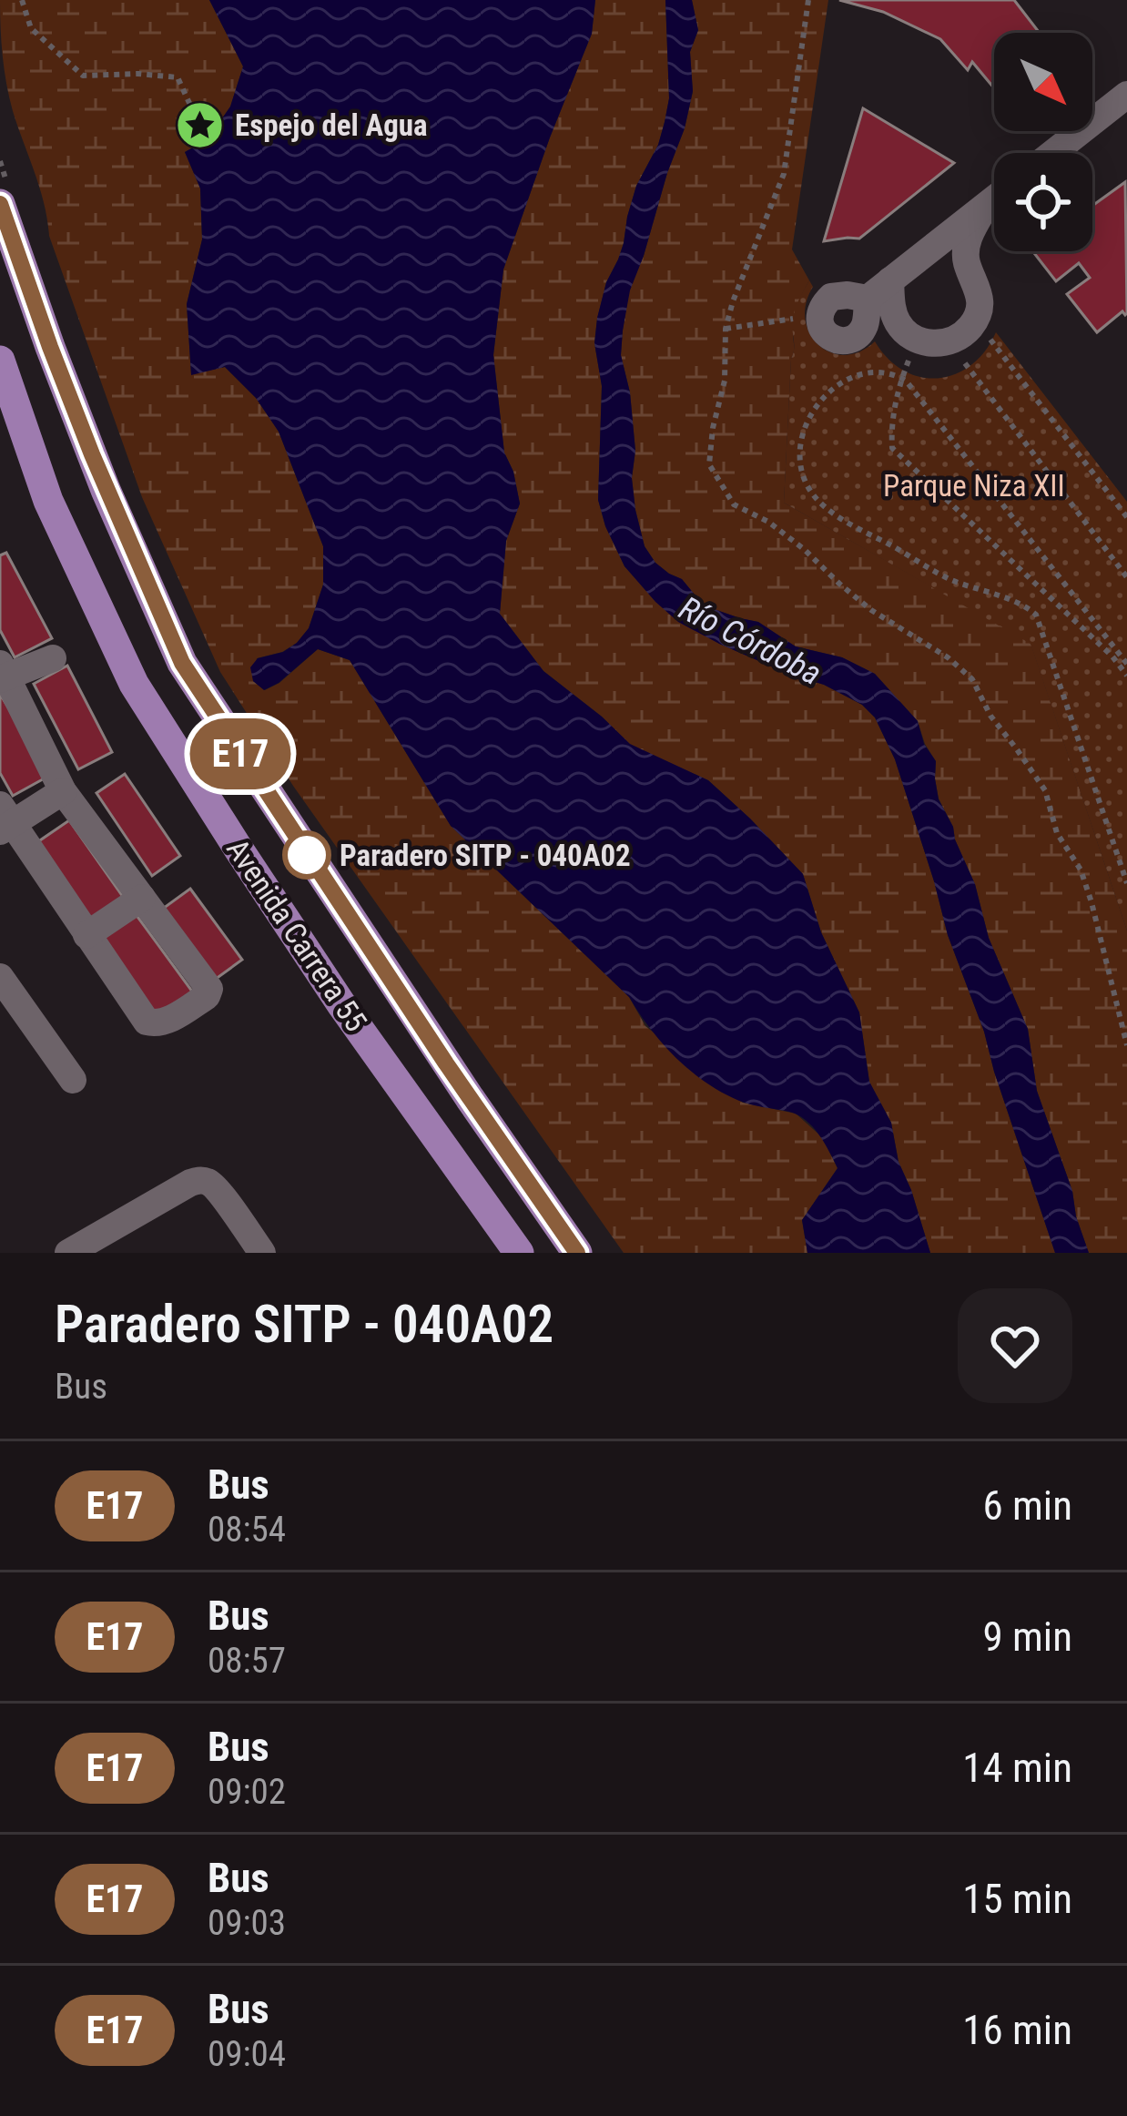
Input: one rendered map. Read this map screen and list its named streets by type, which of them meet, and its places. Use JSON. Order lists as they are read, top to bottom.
{
  "streets": {
    "main road": ["Avenida Carrera 55"]
  },
  "water": ["Río Córdoba"],
  "parks": ["Parque Niza XII"],
  "places": {
    "place": ["Espejo del Agua"],
    "other": ["Paradero SITP - 040A02"]
  },
  "lines": ["bus line E17"],
  "north": "bottom right",
  "page": {
    "on_map": "E17",
    "heading": ["Paradero SITP - 040A02", "Bus"],
    "list": [
      {
        "mark": "E17",
        "name": "Bus",
        "note": "08:54",
        "value": "6 min"
      },
      {
        "mark": "E17",
        "name": "Bus",
        "note": "08:57",
        "value": "9 min"
      },
      {
        "mark": "E17",
        "name": "Bus",
        "note": "09:02",
        "value": "14 min"
      },
      {
        "mark": "E17",
        "name": "Bus",
        "note": "09:03",
        "value": "15 min"
      },
      {
        "mark": "E17",
        "name": "Bus",
        "note": "09:04",
        "value": "16 min"
      }
    ]
  }
}
